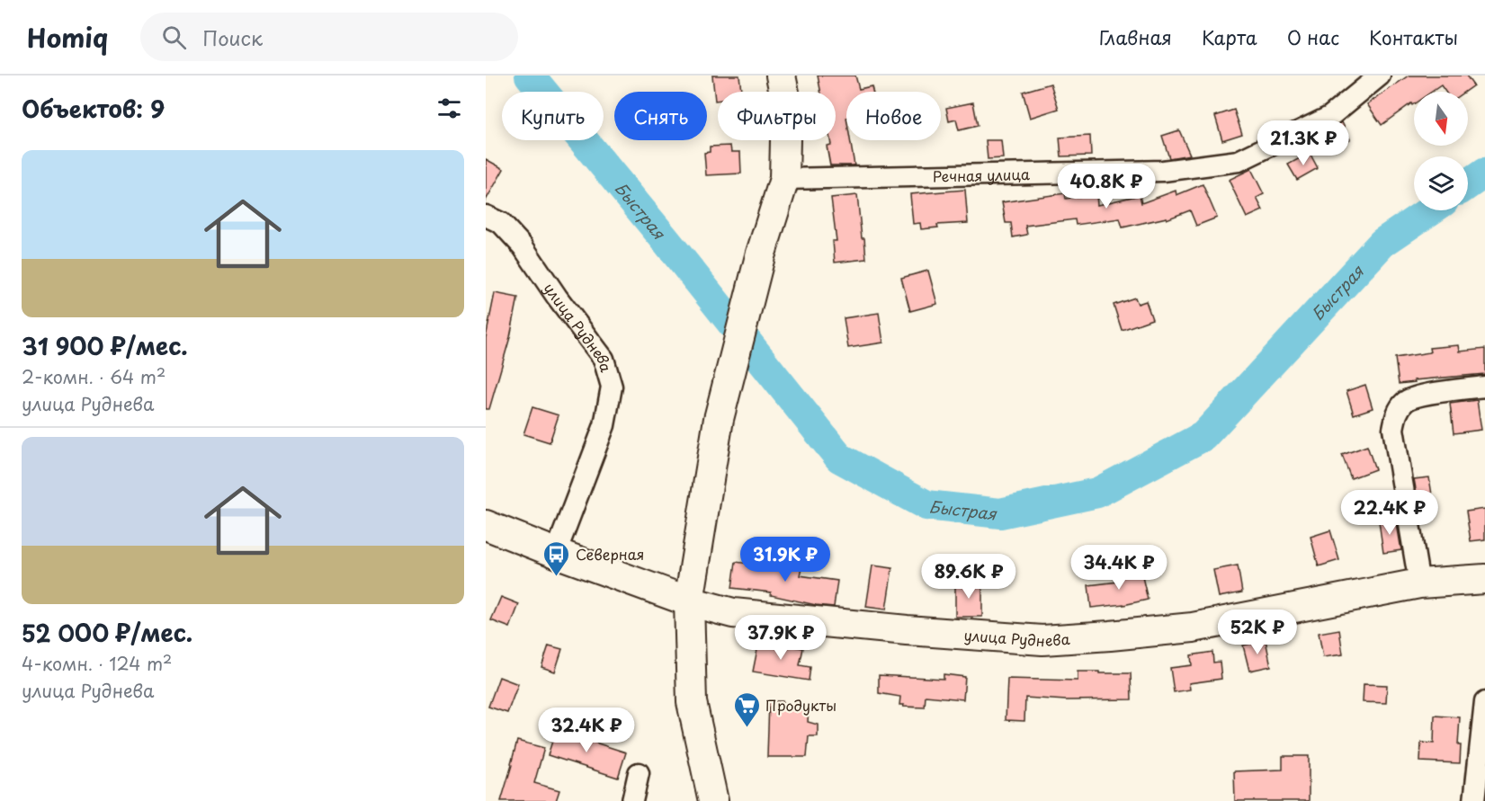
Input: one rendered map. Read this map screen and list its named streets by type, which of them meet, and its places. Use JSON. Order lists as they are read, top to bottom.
{
  "streets": {
    "street": ["Речная улица", "улица Руднева"]
  },
  "water": ["Быстрая"],
  "places": {
    "bus stop": ["Северная"],
    "supermarket": ["Продукты"]
  },
  "north": "bottom",
  "page": {
    "header": "Homiq",
    "search": "Поиск",
    "nav": [
      "Главная",
      "Карта",
      "О нас",
      "Контакты"
    ],
    "heading": "Объектов: 9",
    "chip": [
      "Купить",
      "Снять",
      "Фильтры",
      "Новое"
    ],
    "price": [
      "21.3K ₽",
      "40.8K ₽",
      "22.4K ₽",
      "31.9K ₽",
      "34.4K ₽",
      "89.6K ₽",
      "52K ₽",
      "37.9K ₽",
      "32.4K ₽"
    ],
    "list": [
      {
        "name": "31 900 ₽/мес.",
        "note": "2-комн. · 64 m² · улица Руднева"
      },
      {
        "name": "52 000 ₽/мес.",
        "note": "4-комн. · 124 m² · улица Руднева"
      }
    ]
  }
}
